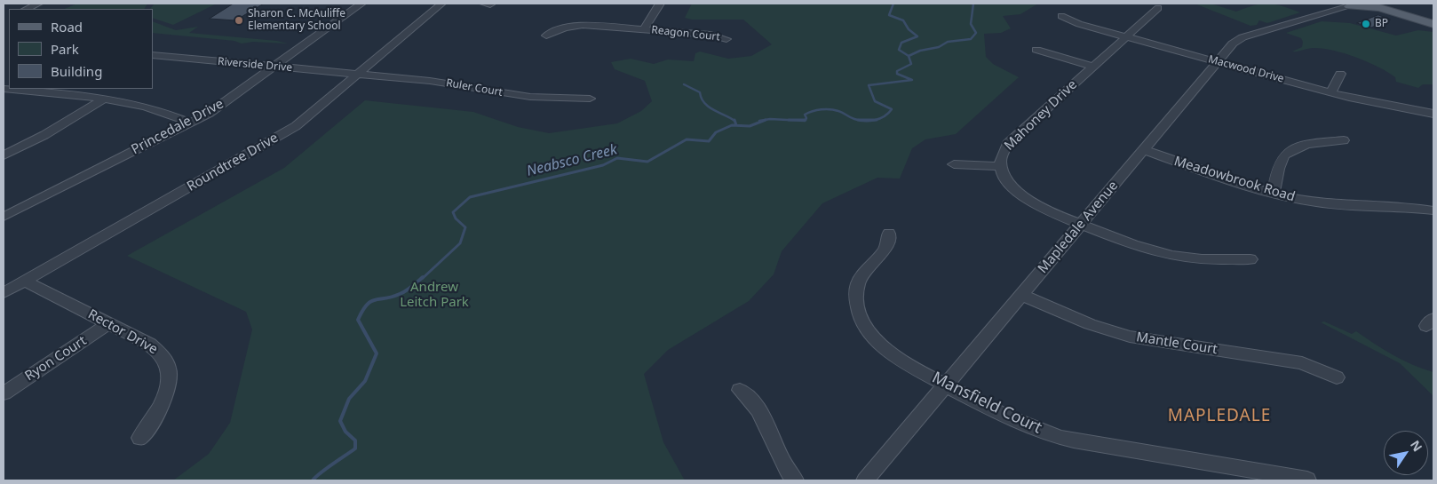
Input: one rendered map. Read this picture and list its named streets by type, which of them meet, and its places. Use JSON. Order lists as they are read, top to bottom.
{
  "streets": {
    "street": [
      "Reagon Court",
      "Riverside Drive",
      "Macwood Drive",
      "Ruler Court",
      "Mahoney Drive",
      "Princedale Drive",
      "Roundtree Drive",
      "Meadowbrook Road",
      "Mapledale Avenue",
      "Rector Drive",
      "Mantle Court",
      "Ryon Court",
      "Mansfield Court"
    ]
  },
  "crossings": [
    ["Riverside Drive", "Ruler Court"],
    ["Riverside Drive", "Princedale Drive"],
    ["Riverside Drive", "Roundtree Drive"],
    ["Macwood Drive", "Mahoney Drive"],
    ["Macwood Drive", "Mapledale Avenue"],
    ["Ruler Court", "Roundtree Drive"],
    ["Mahoney Drive", "Mapledale Avenue"],
    ["Roundtree Drive", "Rector Drive"],
    ["Meadowbrook Road", "Mapledale Avenue"],
    ["Mapledale Avenue", "Mantle Court"],
    ["Mapledale Avenue", "Mansfield Court"],
    ["Rector Drive", "Ryon Court"]
  ],
  "districts": ["MAPLEDALE"],
  "water": ["Neabsco Creek"],
  "parks": ["Andrew Leitch Park"],
  "places": ["Sharon C. McAuliffe Elementary School", "BP"],
  "legend": ["Road", "Park", "Building"],
  "north": "top right"
}
